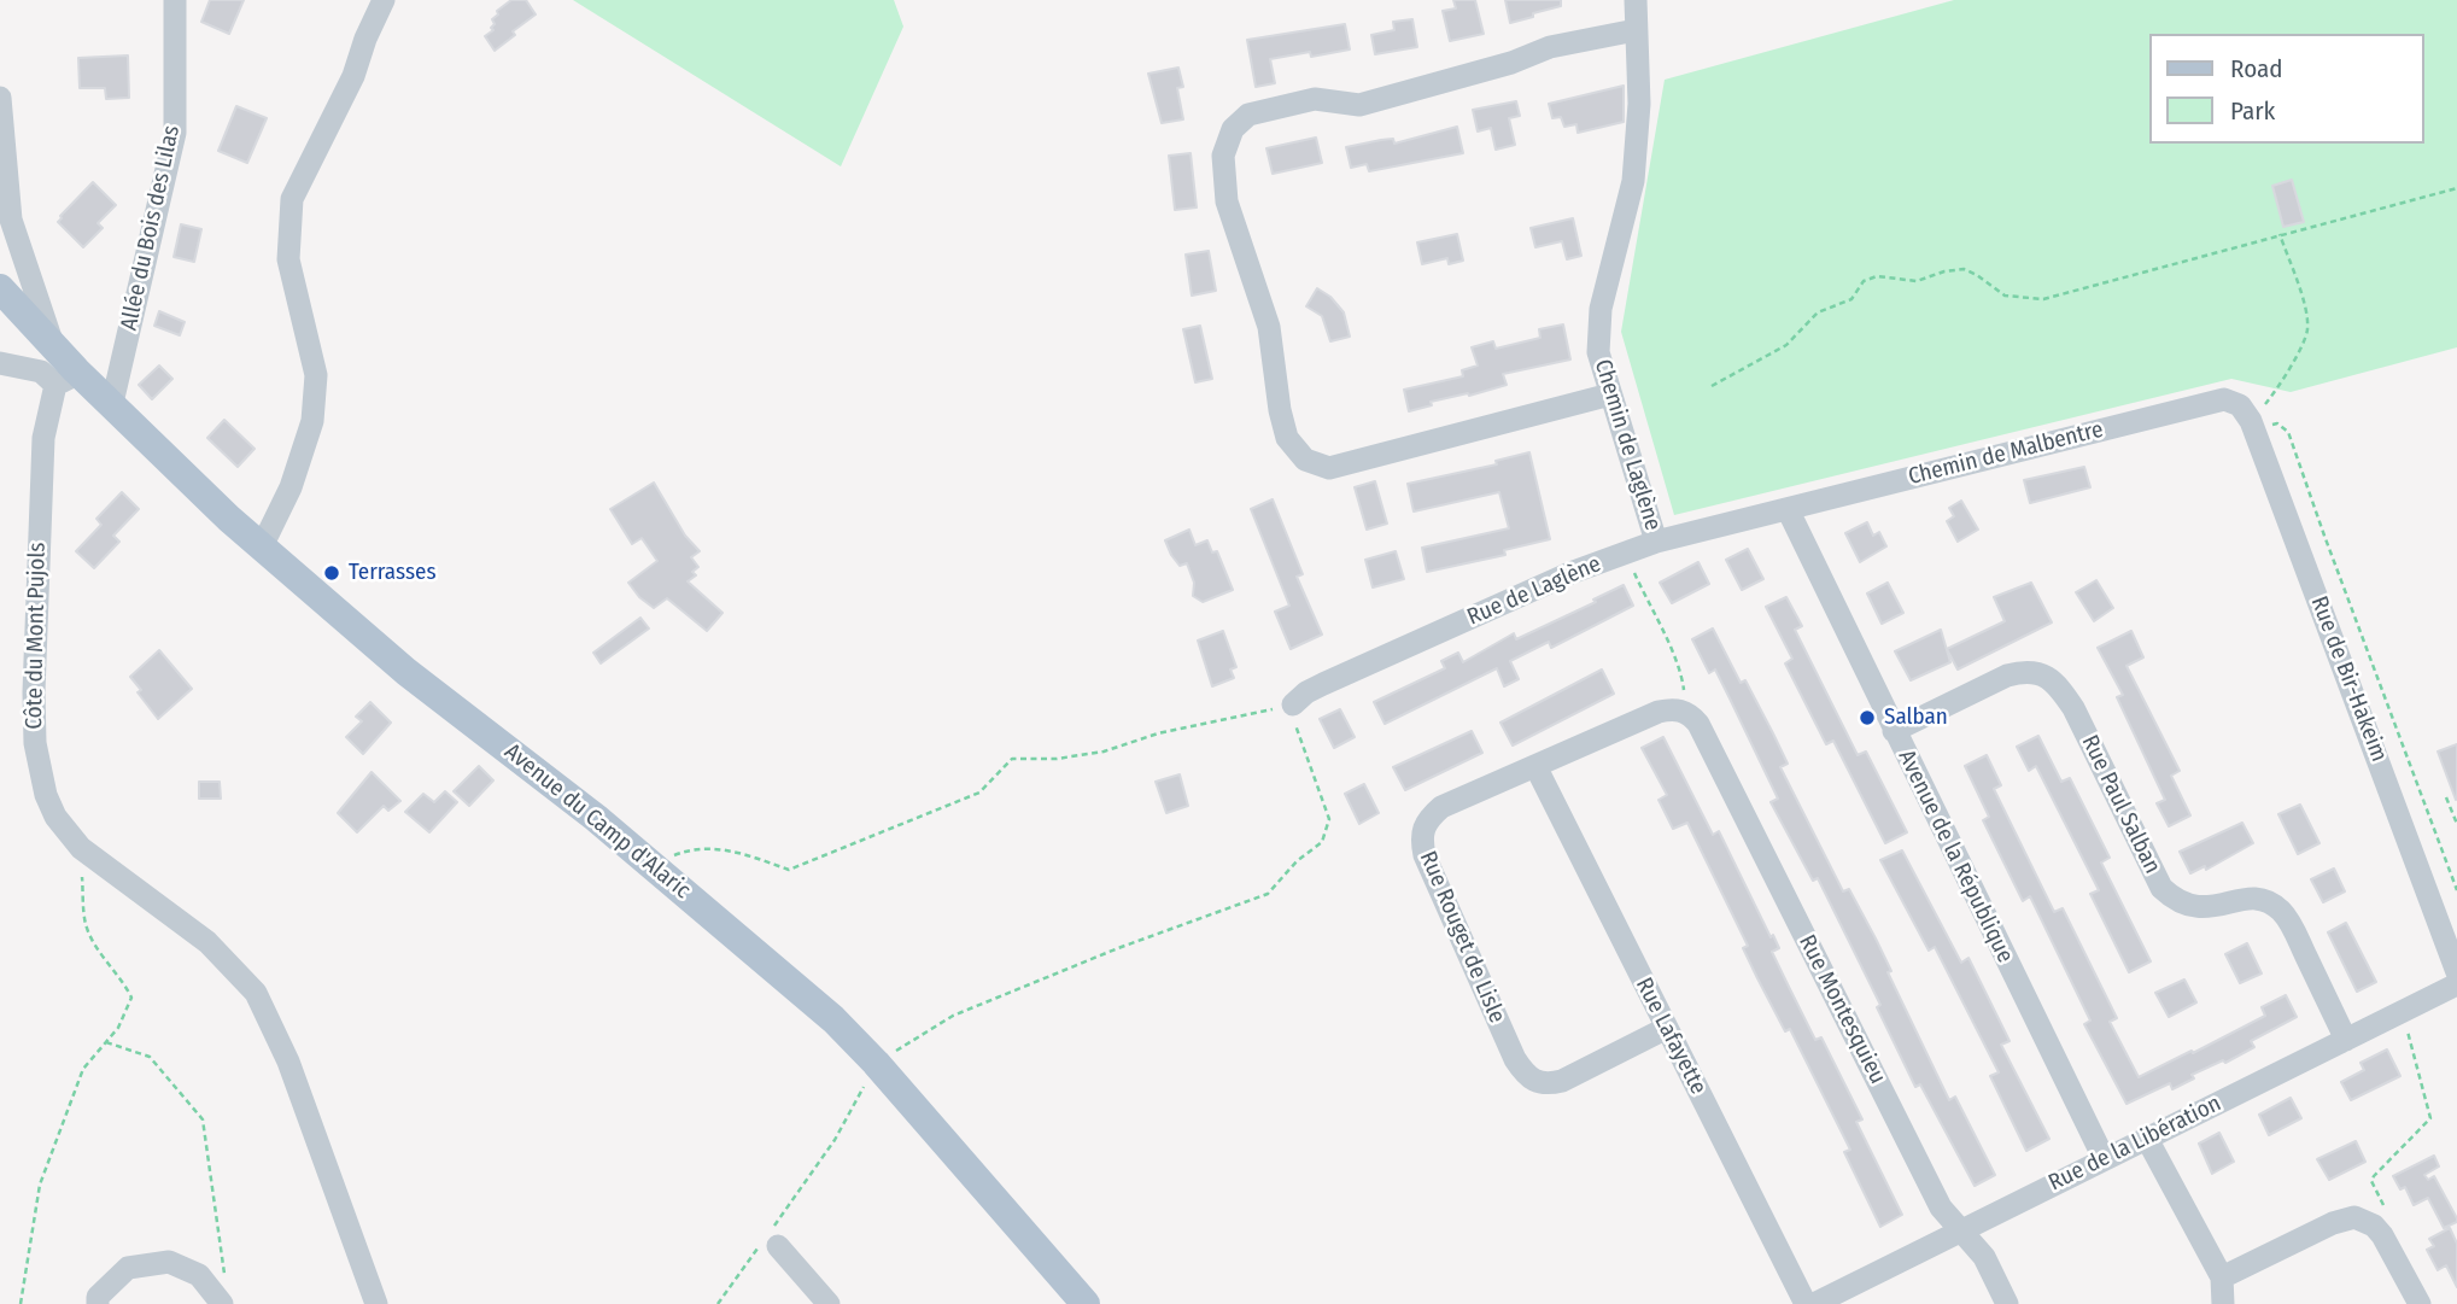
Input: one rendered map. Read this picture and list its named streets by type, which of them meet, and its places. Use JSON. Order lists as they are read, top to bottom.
{
  "streets": {
    "main road": ["Avenue du Camp d'Alaric"],
    "street": [
      "Allée du Bois des Lilas",
      "Chemin de Laglène",
      "Chemin de Malbentre",
      "Rue de Laglène",
      "Côte du Mont Pujols",
      "Rue de Bir-Hakeim",
      "Rue Paul Salban",
      "Avenue de la République",
      "Rue Rouget de Lisle",
      "Rue Montesquieu",
      "Rue Lafayette",
      "Rue de la Libération"
    ]
  },
  "crossings": [
    ["Allée du Bois des Lilas", "Avenue du Camp d'Alaric"],
    ["Chemin de Laglène", "Rue de Laglène"],
    ["Chemin de Malbentre", "Rue de Laglène"],
    ["Chemin de Malbentre", "Rue de Bir-Hakeim"],
    ["Chemin de Malbentre", "Avenue de la République"],
    ["Rue de Laglène", "Avenue de la République"],
    ["Côte du Mont Pujols", "Avenue du Camp d'Alaric"],
    ["Rue Paul Salban", "Avenue de la République"],
    ["Rue Paul Salban", "Rue de la Libération"],
    ["Avenue de la République", "Rue de la Libération"],
    ["Rue Rouget de Lisle", "Rue Montesquieu"],
    ["Rue Rouget de Lisle", "Rue Lafayette"],
    ["Rue Montesquieu", "Rue de la Libération"]
  ],
  "places": ["Terrasses", "Salban"],
  "legend": ["Road", "Park"]
}
